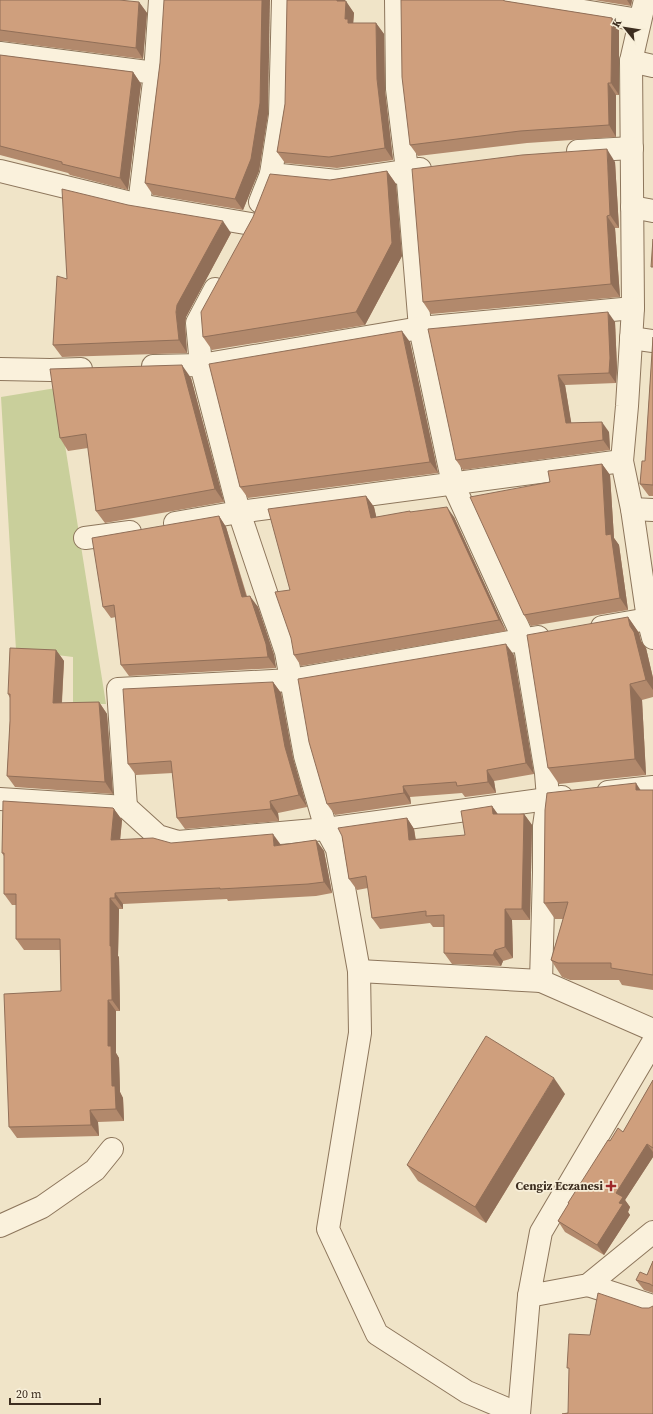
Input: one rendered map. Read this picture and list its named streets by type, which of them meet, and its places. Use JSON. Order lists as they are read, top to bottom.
{
  "places": {
    "health": ["Cengiz Eczanesi"]
  },
  "scale_bar": "20 m",
  "north": "top left"
}
